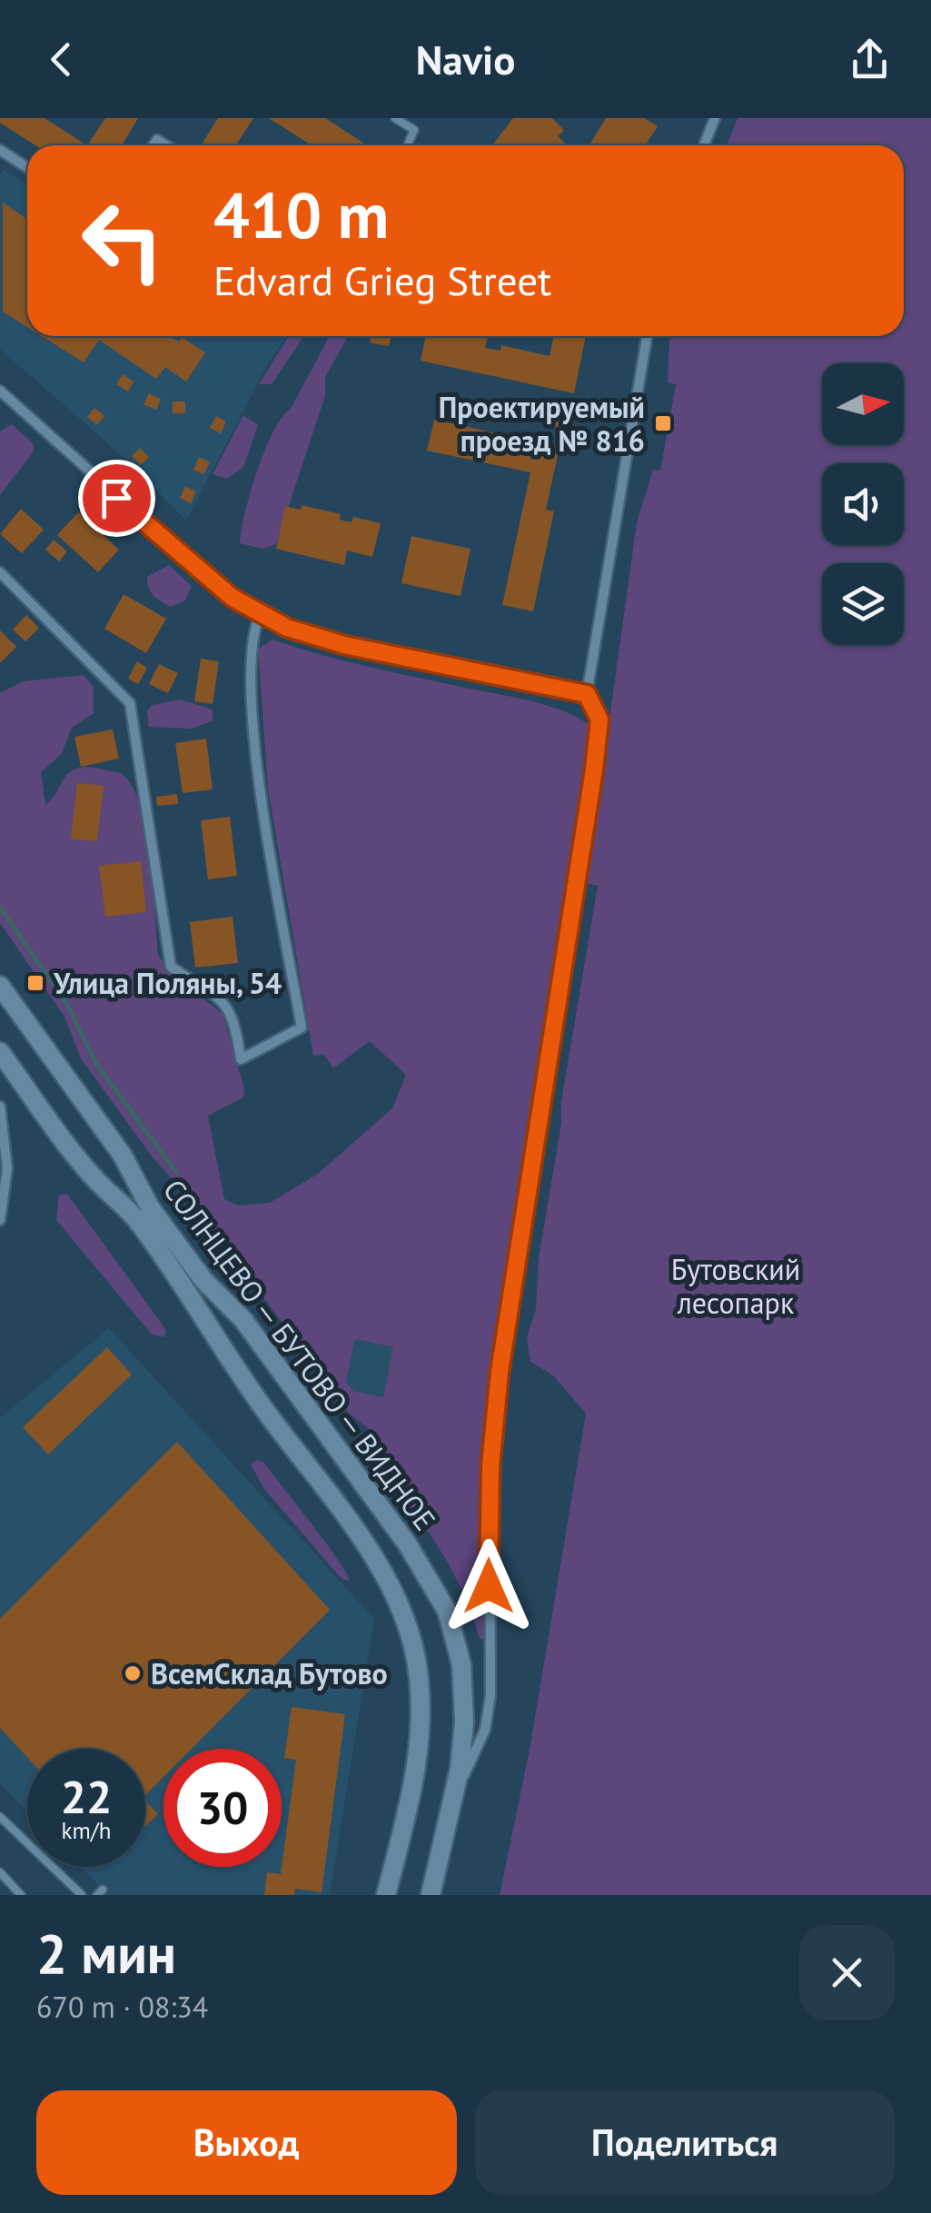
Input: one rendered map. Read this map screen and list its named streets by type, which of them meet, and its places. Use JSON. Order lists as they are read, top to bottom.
{
  "streets": {
    "main road": ["СОЛНЦЕВО — БУТОВО — ВИДНОЕ"]
  },
  "parks": ["Бутовский лесопарк"],
  "places": {
    "transit": ["Проектируемый проезд № 816", "Улица Поляны, 54"],
    "other": ["ВсемСклад Бутово"]
  },
  "north": "right",
  "page": {
    "header": "Navio",
    "turn": ["410 m", "Edvard Grieg Street"],
    "speed": "22 km/h",
    "limit": "30",
    "heading": ["2 мин", "670 m · 08:34"],
    "buttons": ["Выход", "Поделиться"]
  }
}
